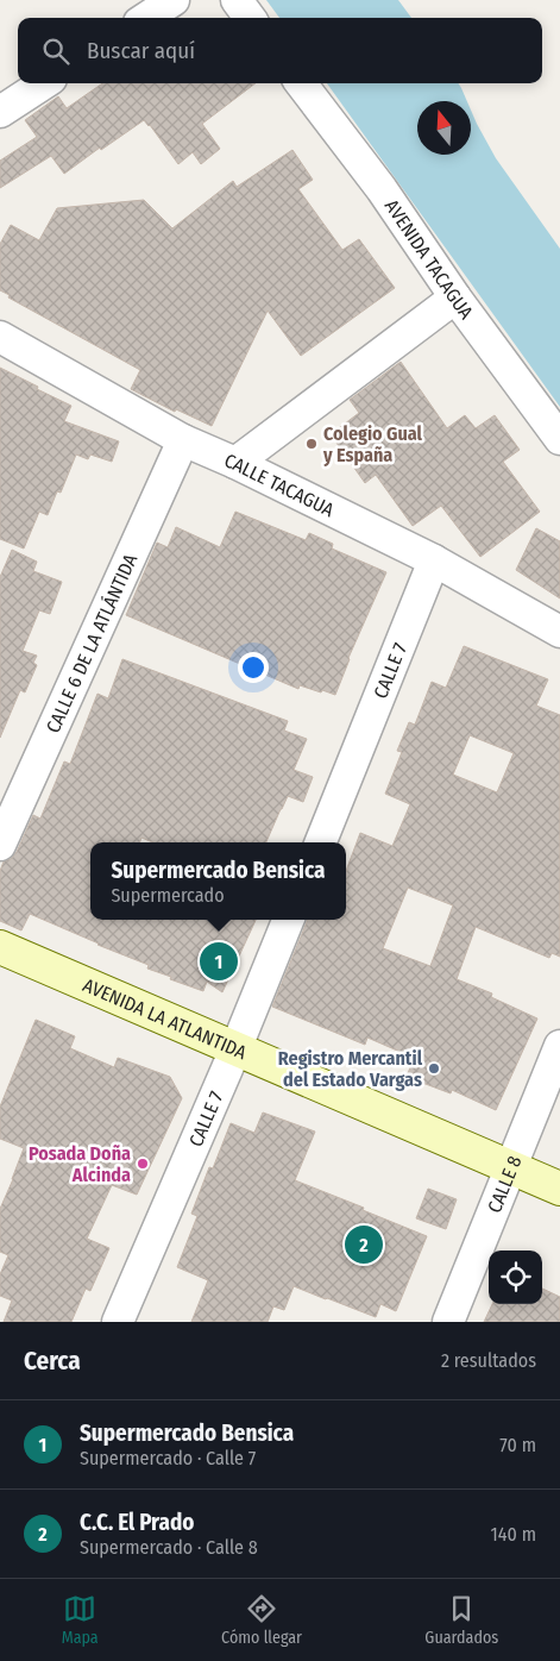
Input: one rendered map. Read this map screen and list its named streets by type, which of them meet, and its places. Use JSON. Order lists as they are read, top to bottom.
{
  "streets": {
    "street": [
      "AVENIDA TACAGUA",
      "CALLE TACAGUA",
      "CALLE 6 DE LA ATLÁNTIDA",
      "CALLE 7",
      "AVENIDA LA ATLANTIDA",
      "CALLE 8"
    ]
  },
  "crossings": [
    ["CALLE TACAGUA", "CALLE 6 DE LA ATLÁNTIDA"],
    ["CALLE TACAGUA", "CALLE 7"],
    ["CALLE 7", "AVENIDA LA ATLANTIDA"],
    ["AVENIDA LA ATLANTIDA", "CALLE 8"]
  ],
  "places": ["Colegio Gual y España", "Registro Mercantil del Estado Vargas", "Posada Doña Alcinda"],
  "north": "top",
  "page": {
    "search": "Buscar aquí",
    "popup": ["Supermercado Bensica", "Supermercado"],
    "pins": ["1", "2"],
    "heading": ["Cerca", "2 resultados"],
    "list": [
      {
        "mark": "1",
        "name": "Supermercado Bensica",
        "note": "Supermercado · Calle 7",
        "value": "70 m"
      },
      {
        "mark": "2",
        "name": "C.C. El Prado",
        "note": "Supermercado · Calle 8",
        "value": "140 m"
      }
    ],
    "nav": ["Mapa", "Cómo llegar", "Guardados"]
  }
}
